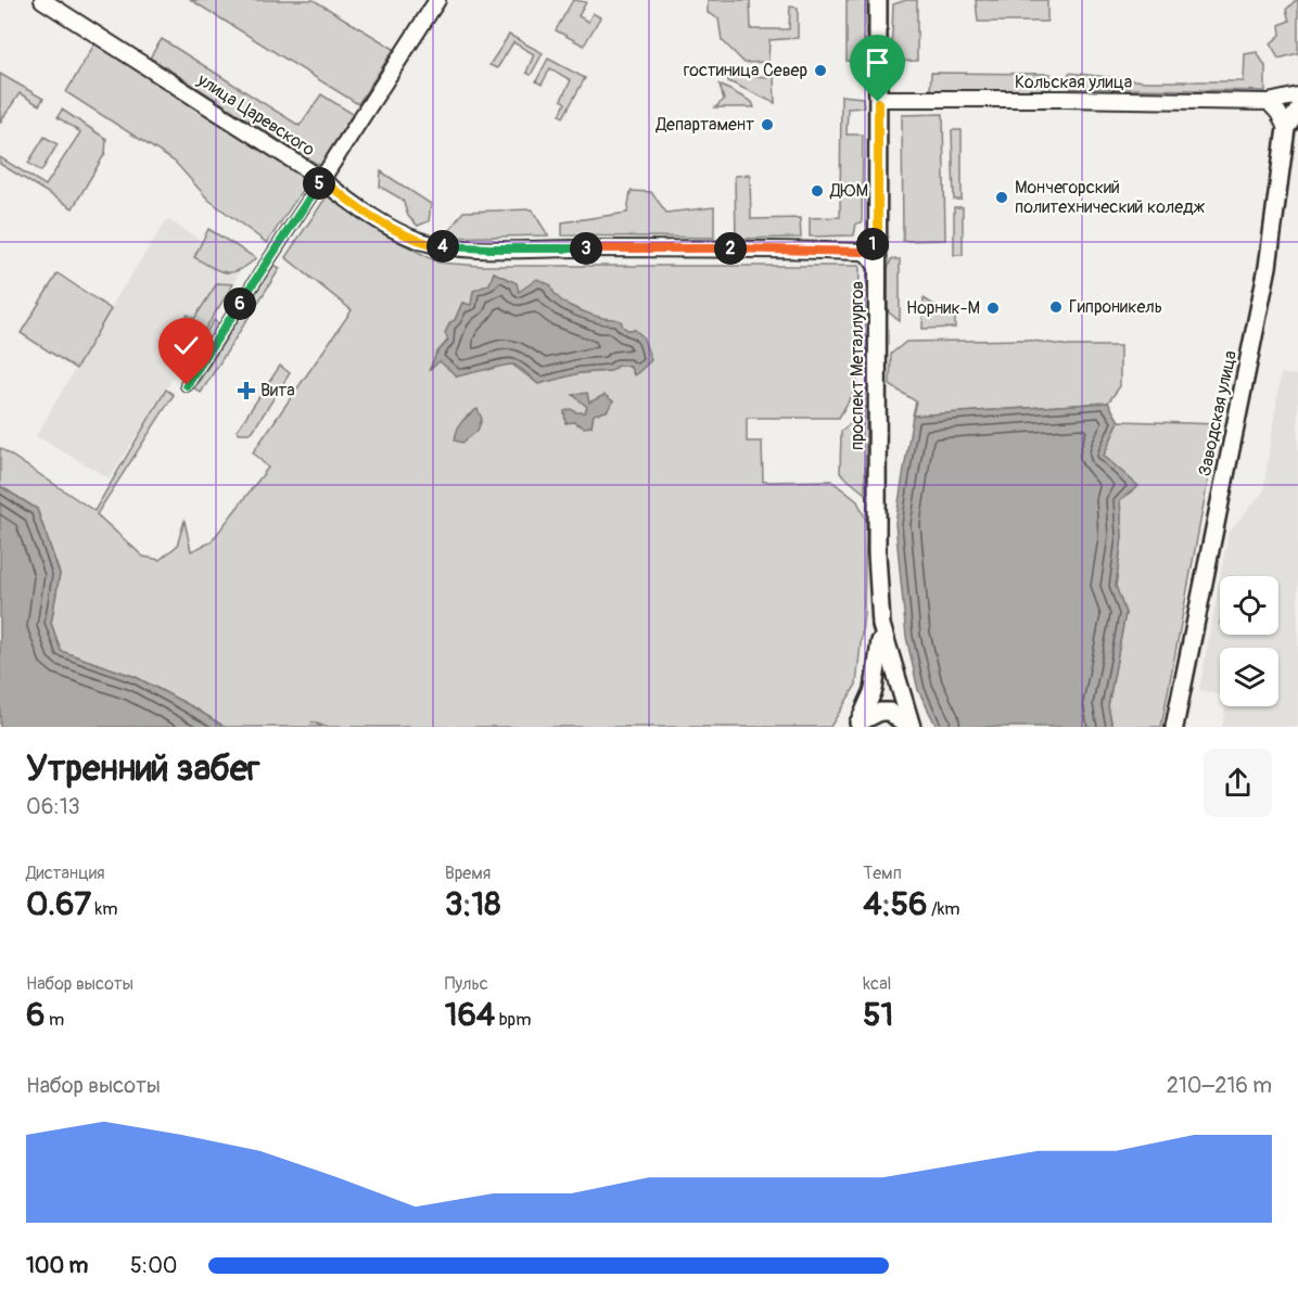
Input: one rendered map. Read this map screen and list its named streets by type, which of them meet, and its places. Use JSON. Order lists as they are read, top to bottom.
{
  "streets": {
    "main road": ["проспект Металлургов", "Заводская улица"],
    "street": ["Кольская улица", "улица Царевского"]
  },
  "crossings": [
    ["Кольская улица", "проспект Металлургов"]
  ],
  "places": {
    "other": [
      "гостиница Север",
      "Департамент",
      "ДЮМ",
      "Мончегорский политехнический коледж",
      "Гипроникель",
      "Норник-М"
    ],
    "health": ["Вита"]
  },
  "page": {
    "pins": [
      "5",
      "1",
      "4",
      "2",
      "3",
      "6"
    ],
    "heading": ["Утренний забег", "06:13"],
    "stats": [
      ["Дистанция", "0.67 km"],
      ["Время", "3:18"],
      ["Темп", "4:56 /km"],
      ["Набор высоты", "6 m"],
      ["Пульс", "164 bpm"],
      ["kcal", "51"]
    ],
    "chart": ["Набор высоты", "210–216 m"],
    "list": [
      {
        "name": "100 m",
        "note": "5:00"
      }
    ]
  }
}
